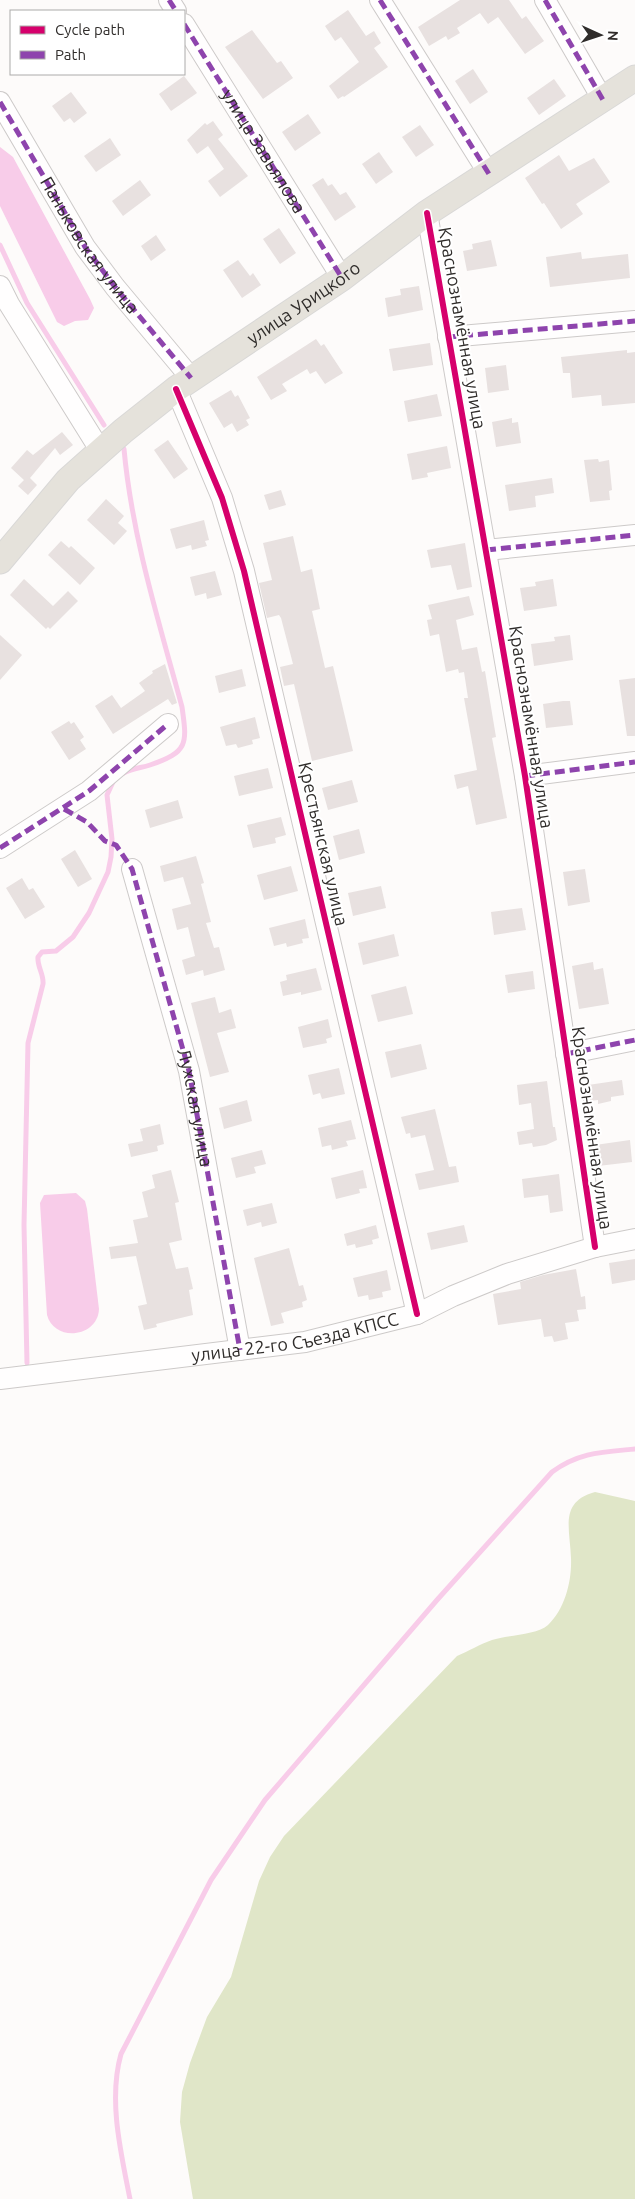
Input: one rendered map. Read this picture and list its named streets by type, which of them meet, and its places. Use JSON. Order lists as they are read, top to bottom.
{
  "streets": {
    "main road": ["улица Урицкого"],
    "street": [
      "улица Завьялова",
      "Паньковская улица",
      "Краснознамённая улица",
      "Крестьянская улица",
      "Лухская улица",
      "улица 22-го Съезда КПСС"
    ]
  },
  "crossings": [
    ["улица Завьялова", "улица Урицкого"],
    ["Паньковская улица", "улица Урицкого"],
    ["Паньковская улица", "Крестьянская улица"],
    ["улица Урицкого", "Краснознамённая улица"],
    ["улица Урицкого", "Крестьянская улица"],
    ["Краснознамённая улица", "улица 22-го Съезда КПСС"],
    ["Крестьянская улица", "улица 22-го Съезда КПСС"],
    ["Лухская улица", "улица 22-го Съезда КПСС"]
  ],
  "legend": ["Cycle path", "Path"],
  "north": "right"
}
